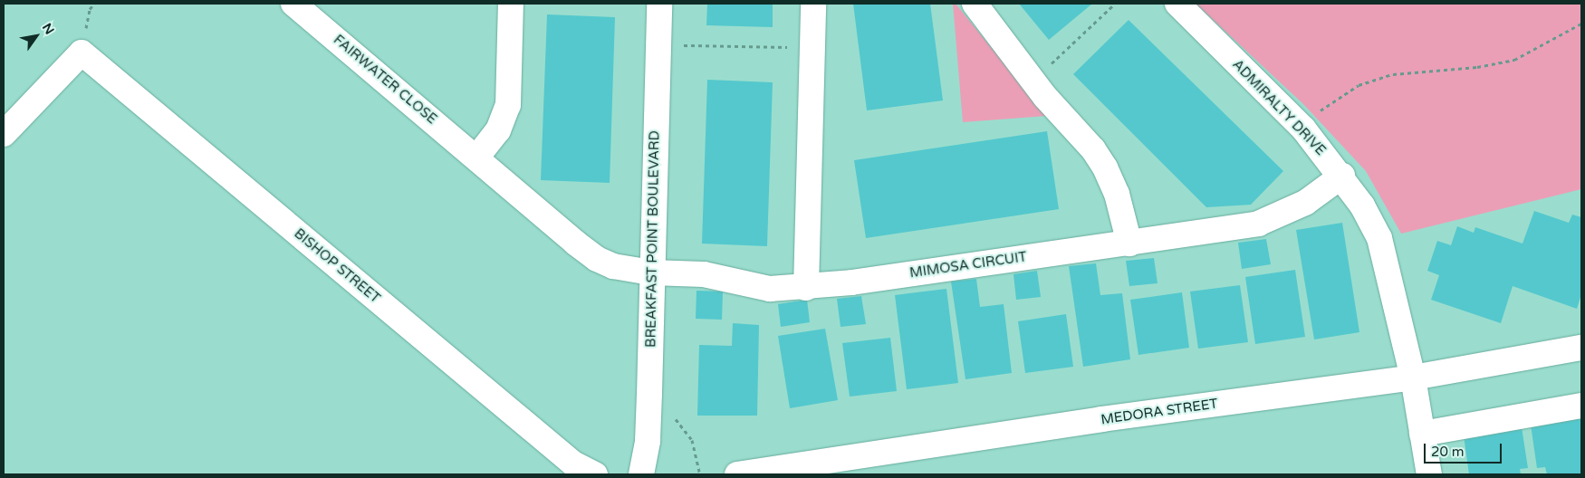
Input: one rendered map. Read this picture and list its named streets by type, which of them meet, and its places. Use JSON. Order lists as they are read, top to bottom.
{
  "streets": {
    "street": [
      "FAIRWATER CLOSE",
      "ADMIRALTY DRIVE",
      "BREAKFAST POINT BOULEVARD",
      "MIMOSA CIRCUIT",
      "BISHOP STREET",
      "MEDORA STREET"
    ]
  },
  "crossings": [
    ["FAIRWATER CLOSE", "BREAKFAST POINT BOULEVARD"],
    ["FAIRWATER CLOSE", "MIMOSA CIRCUIT"],
    ["ADMIRALTY DRIVE", "MIMOSA CIRCUIT"],
    ["ADMIRALTY DRIVE", "MEDORA STREET"],
    ["BREAKFAST POINT BOULEVARD", "MIMOSA CIRCUIT"]
  ],
  "scale_bar": "20 m",
  "north": "top right"
}
